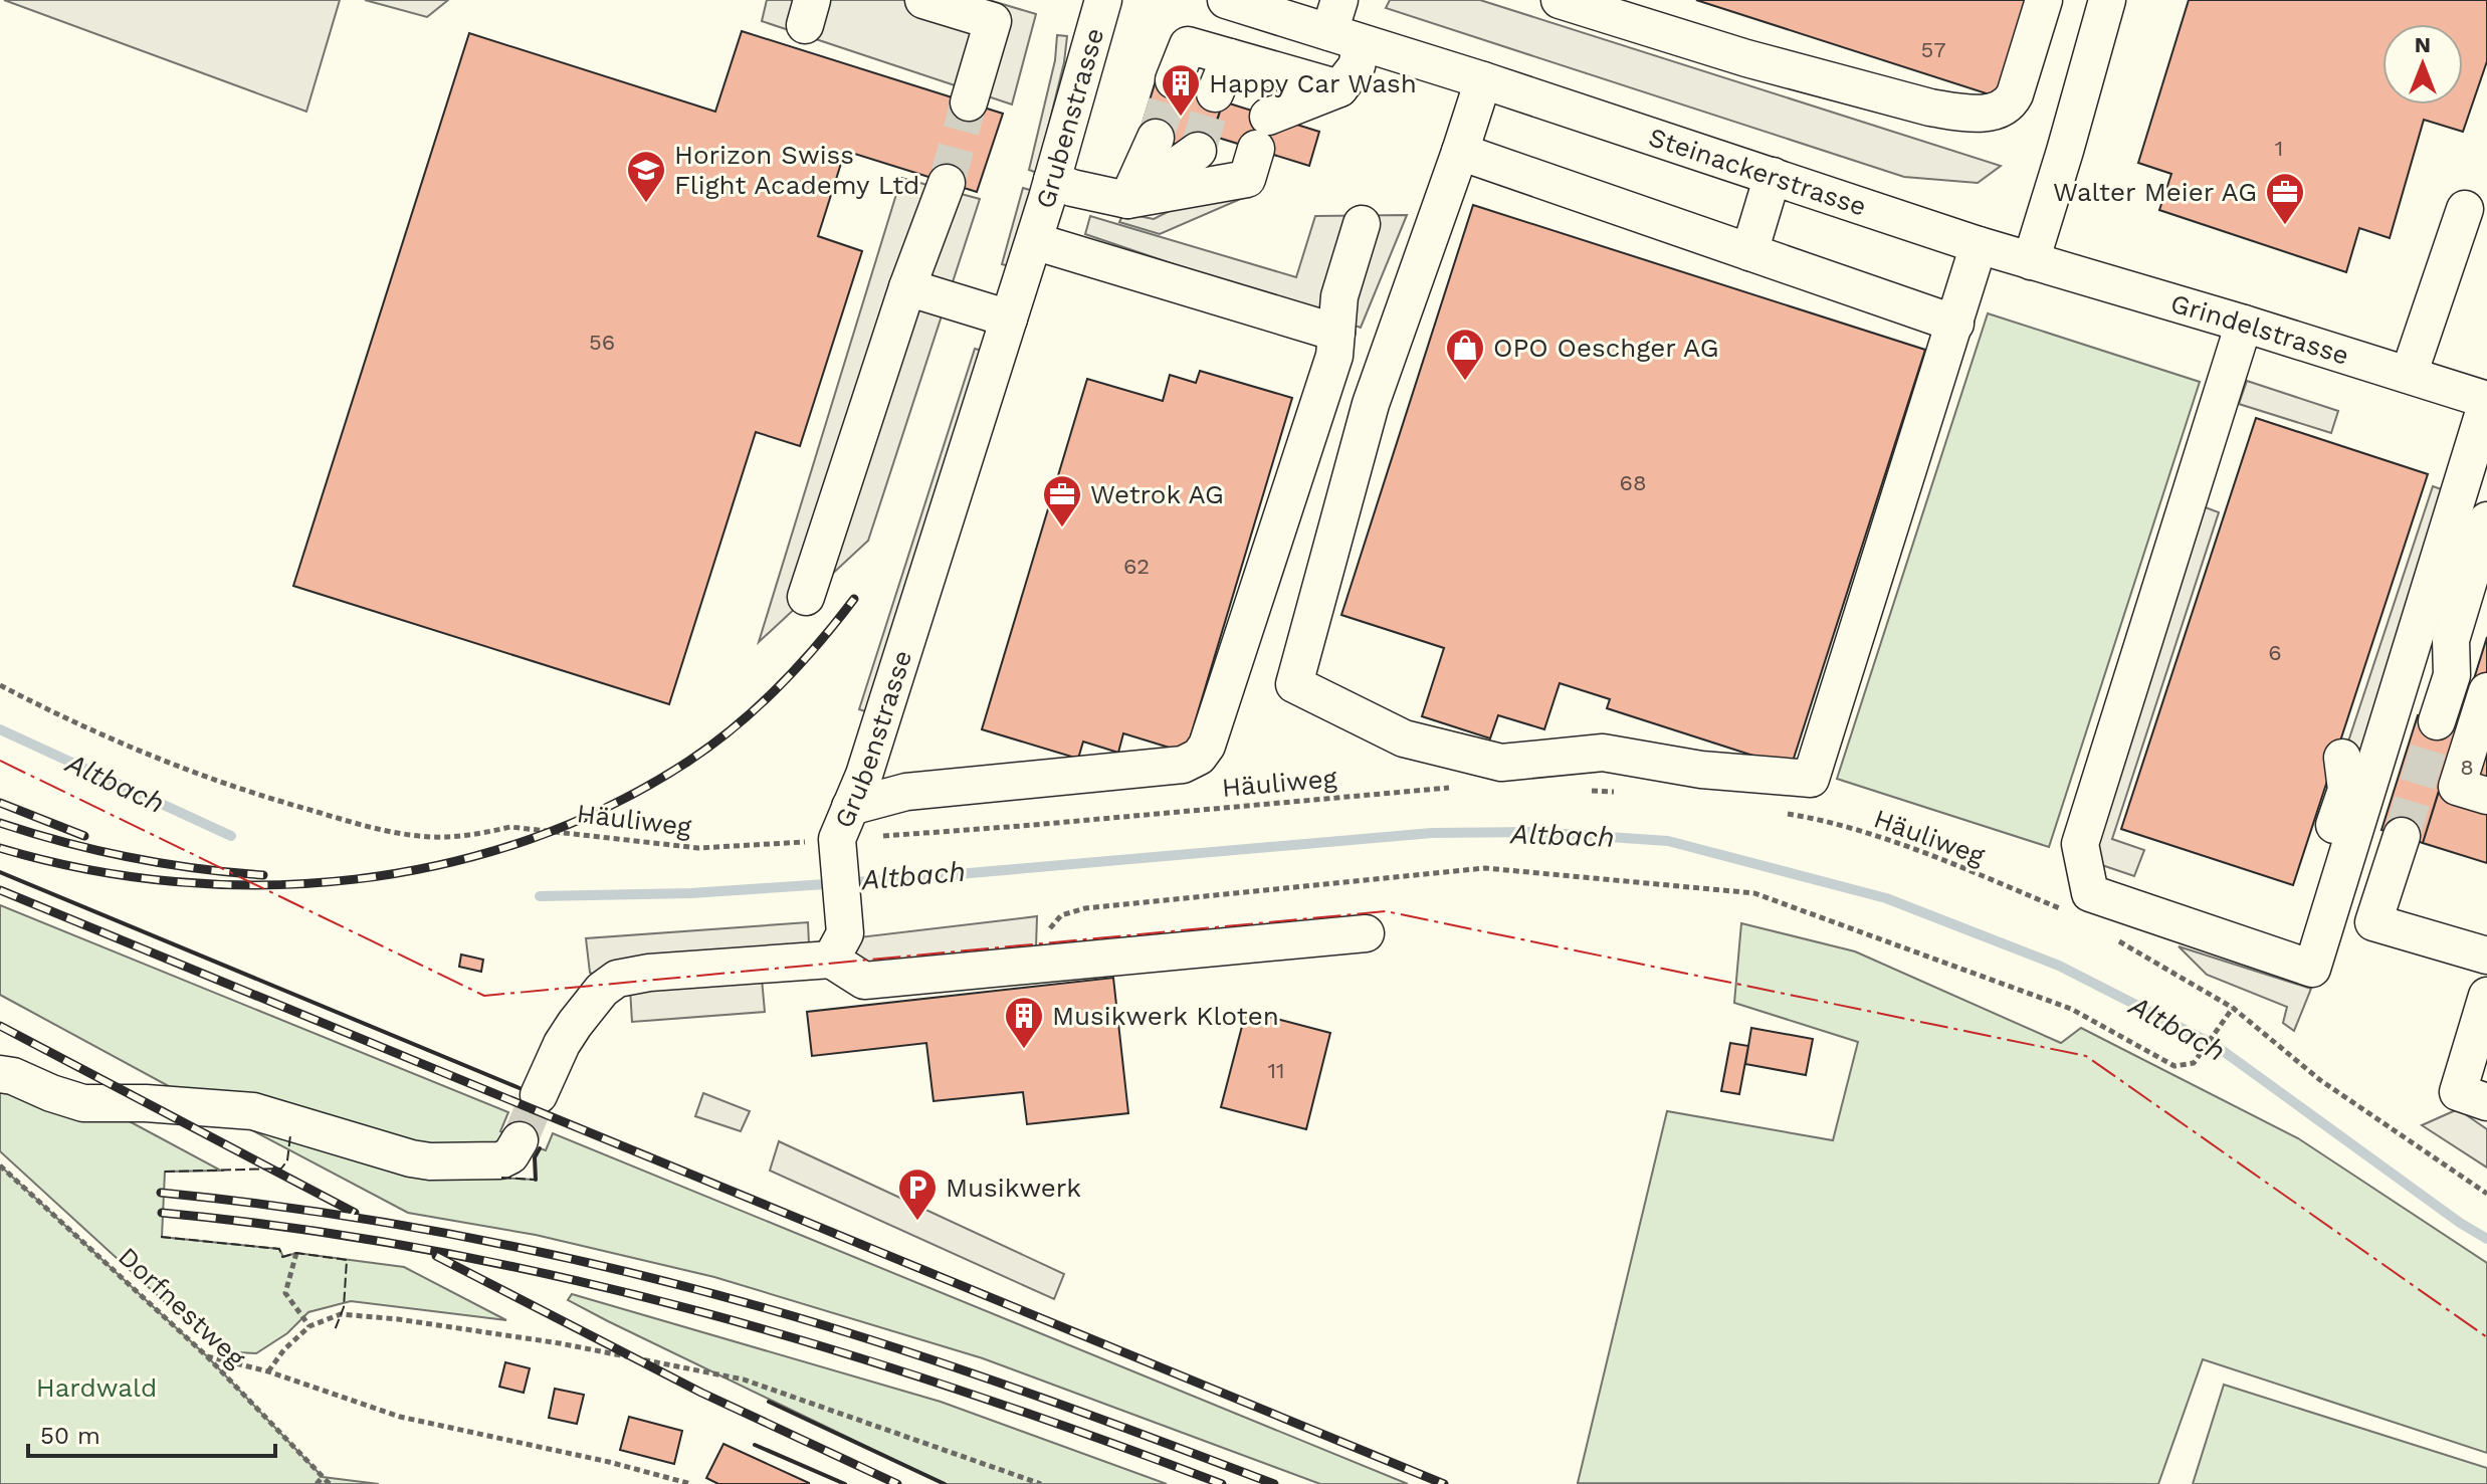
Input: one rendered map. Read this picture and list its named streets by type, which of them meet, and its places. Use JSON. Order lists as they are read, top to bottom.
{
  "streets": {
    "street": ["Grubenstrasse", "Steinackerstrasse", "Grindelstrasse"],
    "path": ["Häuliweg", "Dorfnestweg"]
  },
  "crossings": [
    ["Grubenstrasse", "Häuliweg"],
    ["Steinackerstrasse", "Grindelstrasse"]
  ],
  "water": ["Altbach"],
  "parks": ["Hardwald"],
  "places": {
    "building": ["Happy Car Wash", "Musikwerk Kloten"],
    "school or university": ["Horizon Swiss Flight Academy Ltd"],
    "office": ["Walter Meier AG", "Wetrok AG"],
    "shop": ["OPO Oeschger AG"],
    "parking": ["Musikwerk"]
  },
  "house_numbers": [
    "57",
    "1",
    "56",
    "68",
    "62",
    "6",
    "8",
    "11"
  ],
  "scale_bar": "50 m",
  "north": "top"
}
